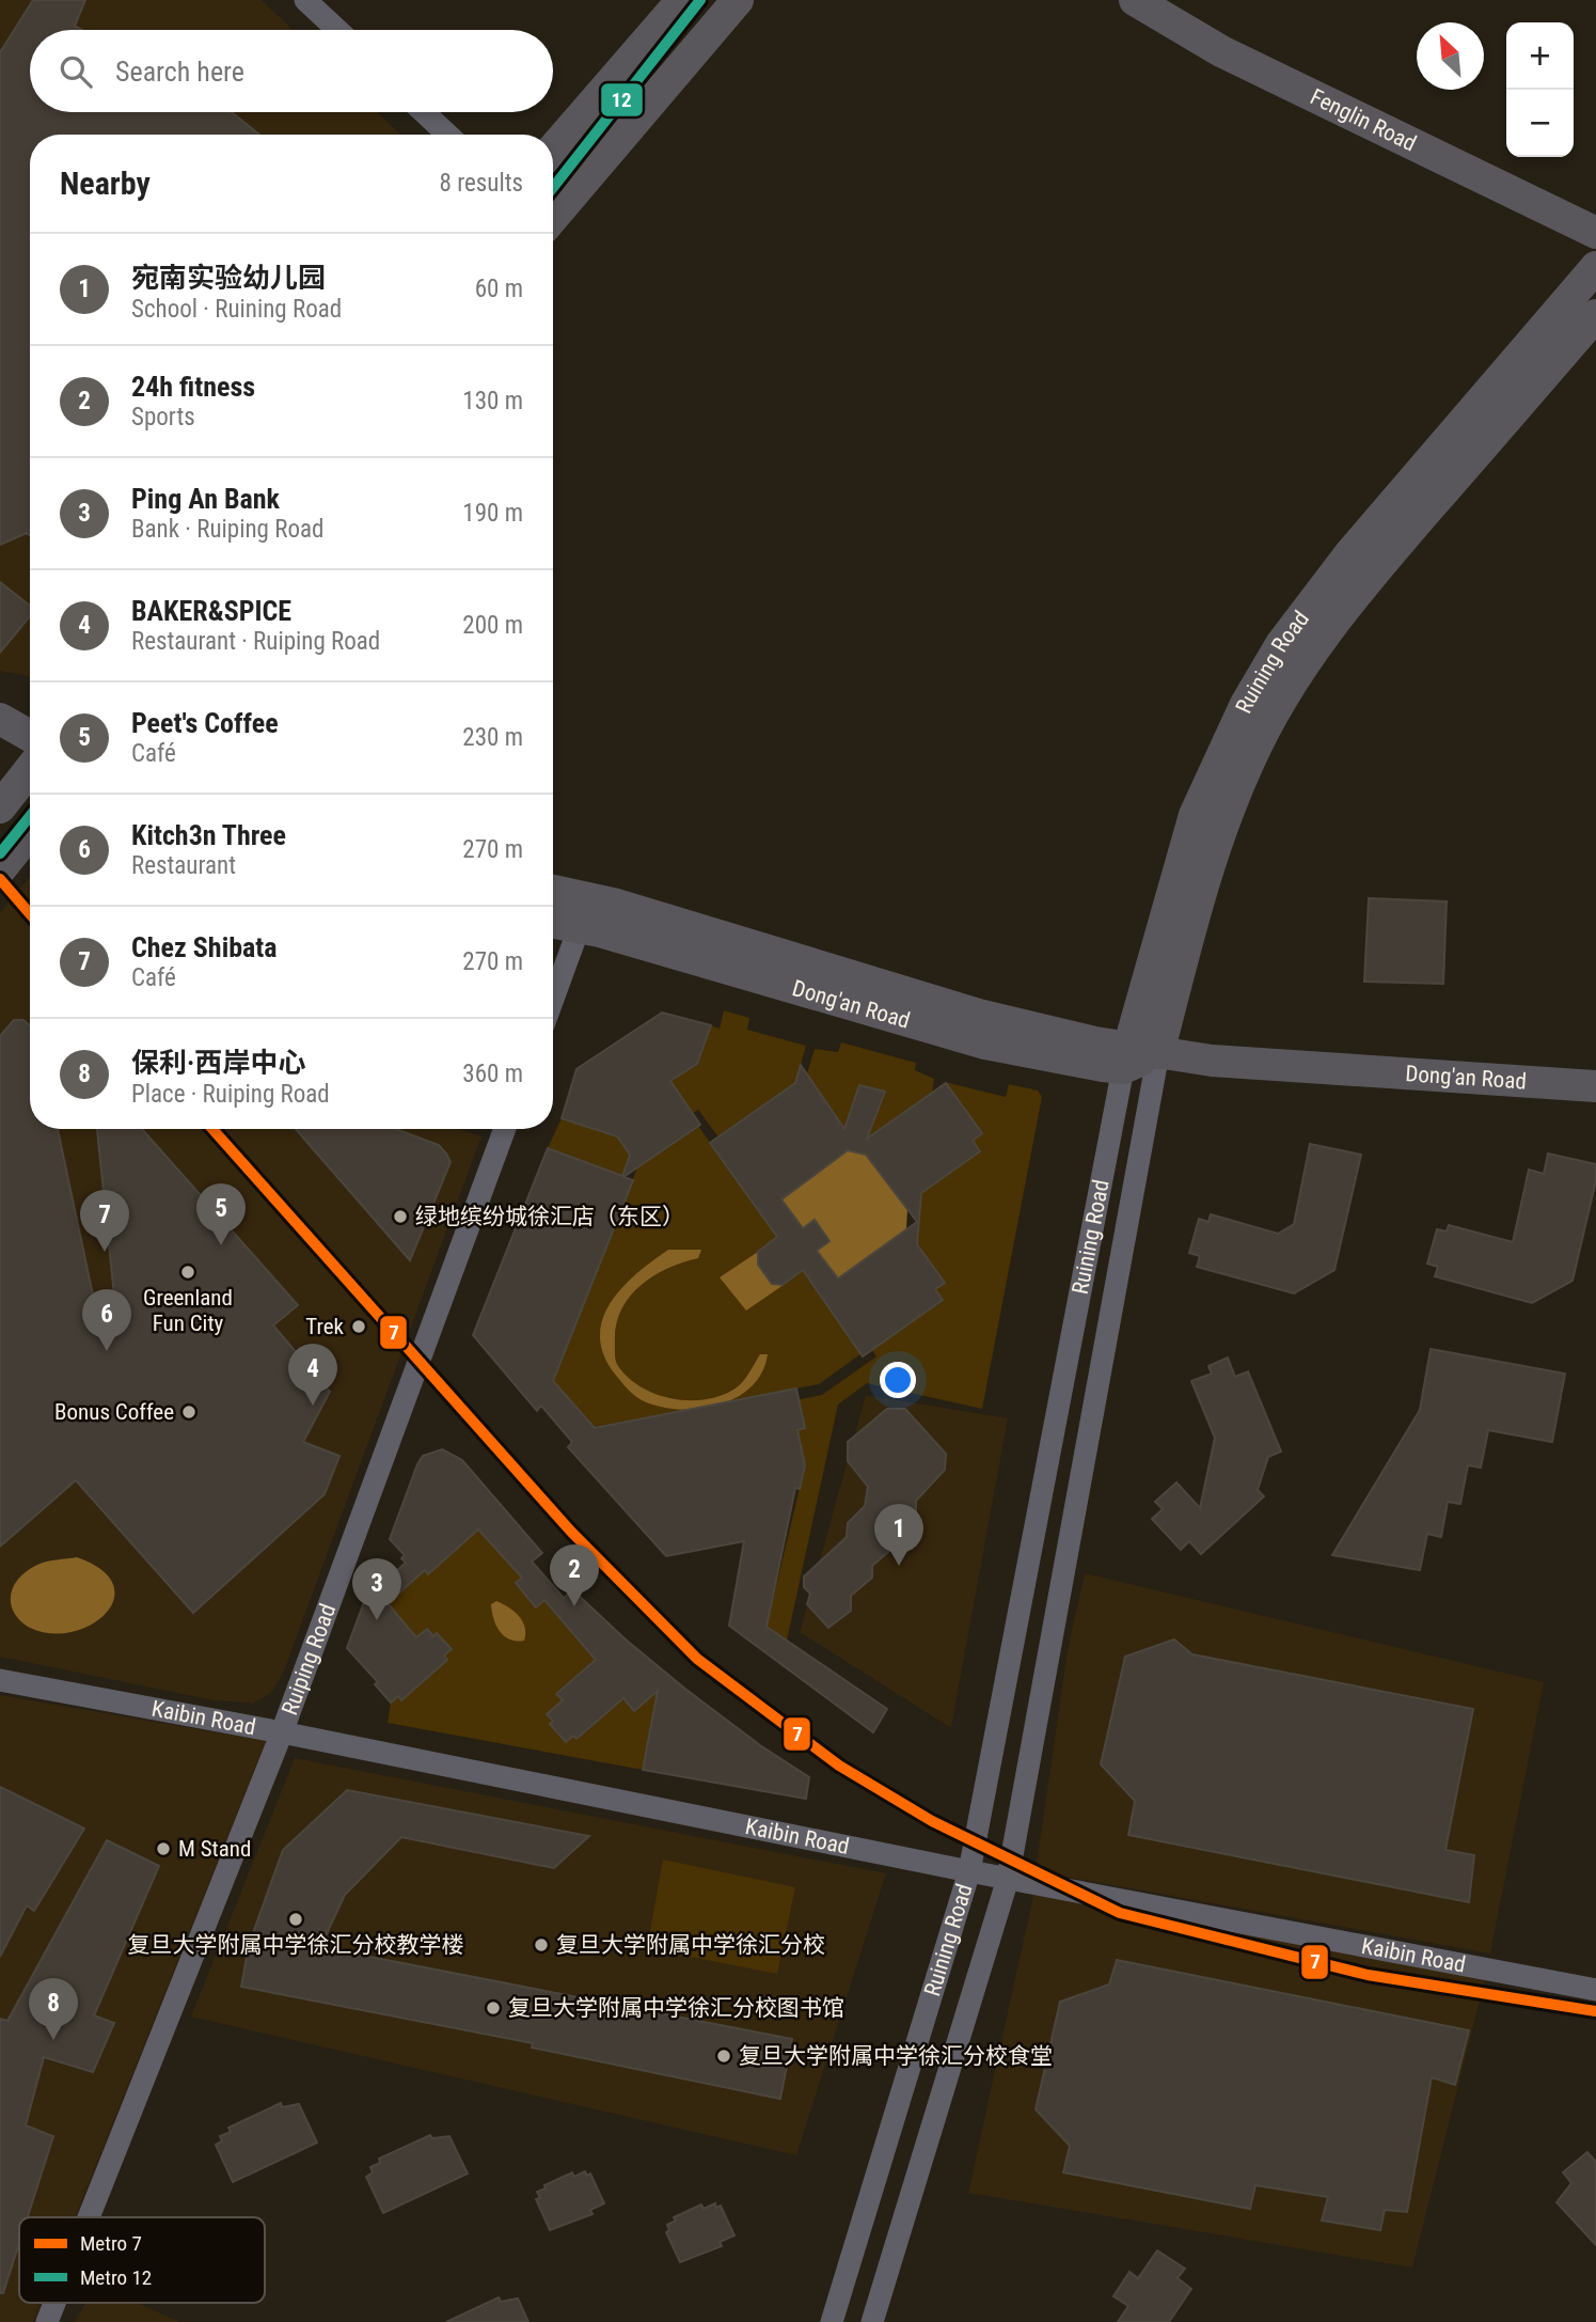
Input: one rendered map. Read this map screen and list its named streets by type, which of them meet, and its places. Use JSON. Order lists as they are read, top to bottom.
{
  "streets": {
    "street": [
      "Fenglin Road",
      "Ruining Road",
      "Dong'an Road",
      "Ruiping Road",
      "Kaibin Road"
    ]
  },
  "crossings": [
    ["Ruining Road", "Dong'an Road"],
    ["Ruining Road", "Kaibin Road"],
    ["Ruiping Road", "Kaibin Road"]
  ],
  "places": [
    "绿地缤纷城徐汇店（东区）",
    "Greenland Fun City",
    "Trek",
    "Bonus Coffee",
    "M Stand",
    "复旦大学附属中学徐汇分校教学楼",
    "复旦大学附属中学徐汇分校",
    "复旦大学附属中学徐汇分校图书馆",
    "复旦大学附属中学徐汇分校食堂"
  ],
  "lines": ["metro line 12", "metro line 7"],
  "legend": ["Metro 7", "Metro 12"],
  "north": "top left",
  "page": {
    "map_buttons": ["+", "−"],
    "search": "Search here",
    "heading": ["Nearby", "8 results"],
    "list": [
      {
        "mark": "1",
        "name": "宛南实验幼儿园",
        "note": "School · Ruining Road",
        "value": "60 m"
      },
      {
        "mark": "2",
        "name": "24h fitness",
        "note": "Sports",
        "value": "130 m"
      },
      {
        "mark": "3",
        "name": "Ping An Bank",
        "note": "Bank · Ruiping Road",
        "value": "190 m"
      },
      {
        "mark": "4",
        "name": "BAKER&SPICE",
        "note": "Restaurant · Ruiping Road",
        "value": "200 m"
      },
      {
        "mark": "5",
        "name": "Peet's Coffee",
        "note": "Café",
        "value": "230 m"
      },
      {
        "mark": "6",
        "name": "Kitch3n Three",
        "note": "Restaurant",
        "value": "270 m"
      },
      {
        "mark": "7",
        "name": "Chez Shibata",
        "note": "Café",
        "value": "270 m"
      },
      {
        "mark": "8",
        "name": "保利·西岸中心",
        "note": "Place · Ruiping Road",
        "value": "360 m"
      }
    ],
    "pins": [
      "5",
      "7",
      "6",
      "4",
      "1",
      "2",
      "3",
      "8"
    ]
  }
}
